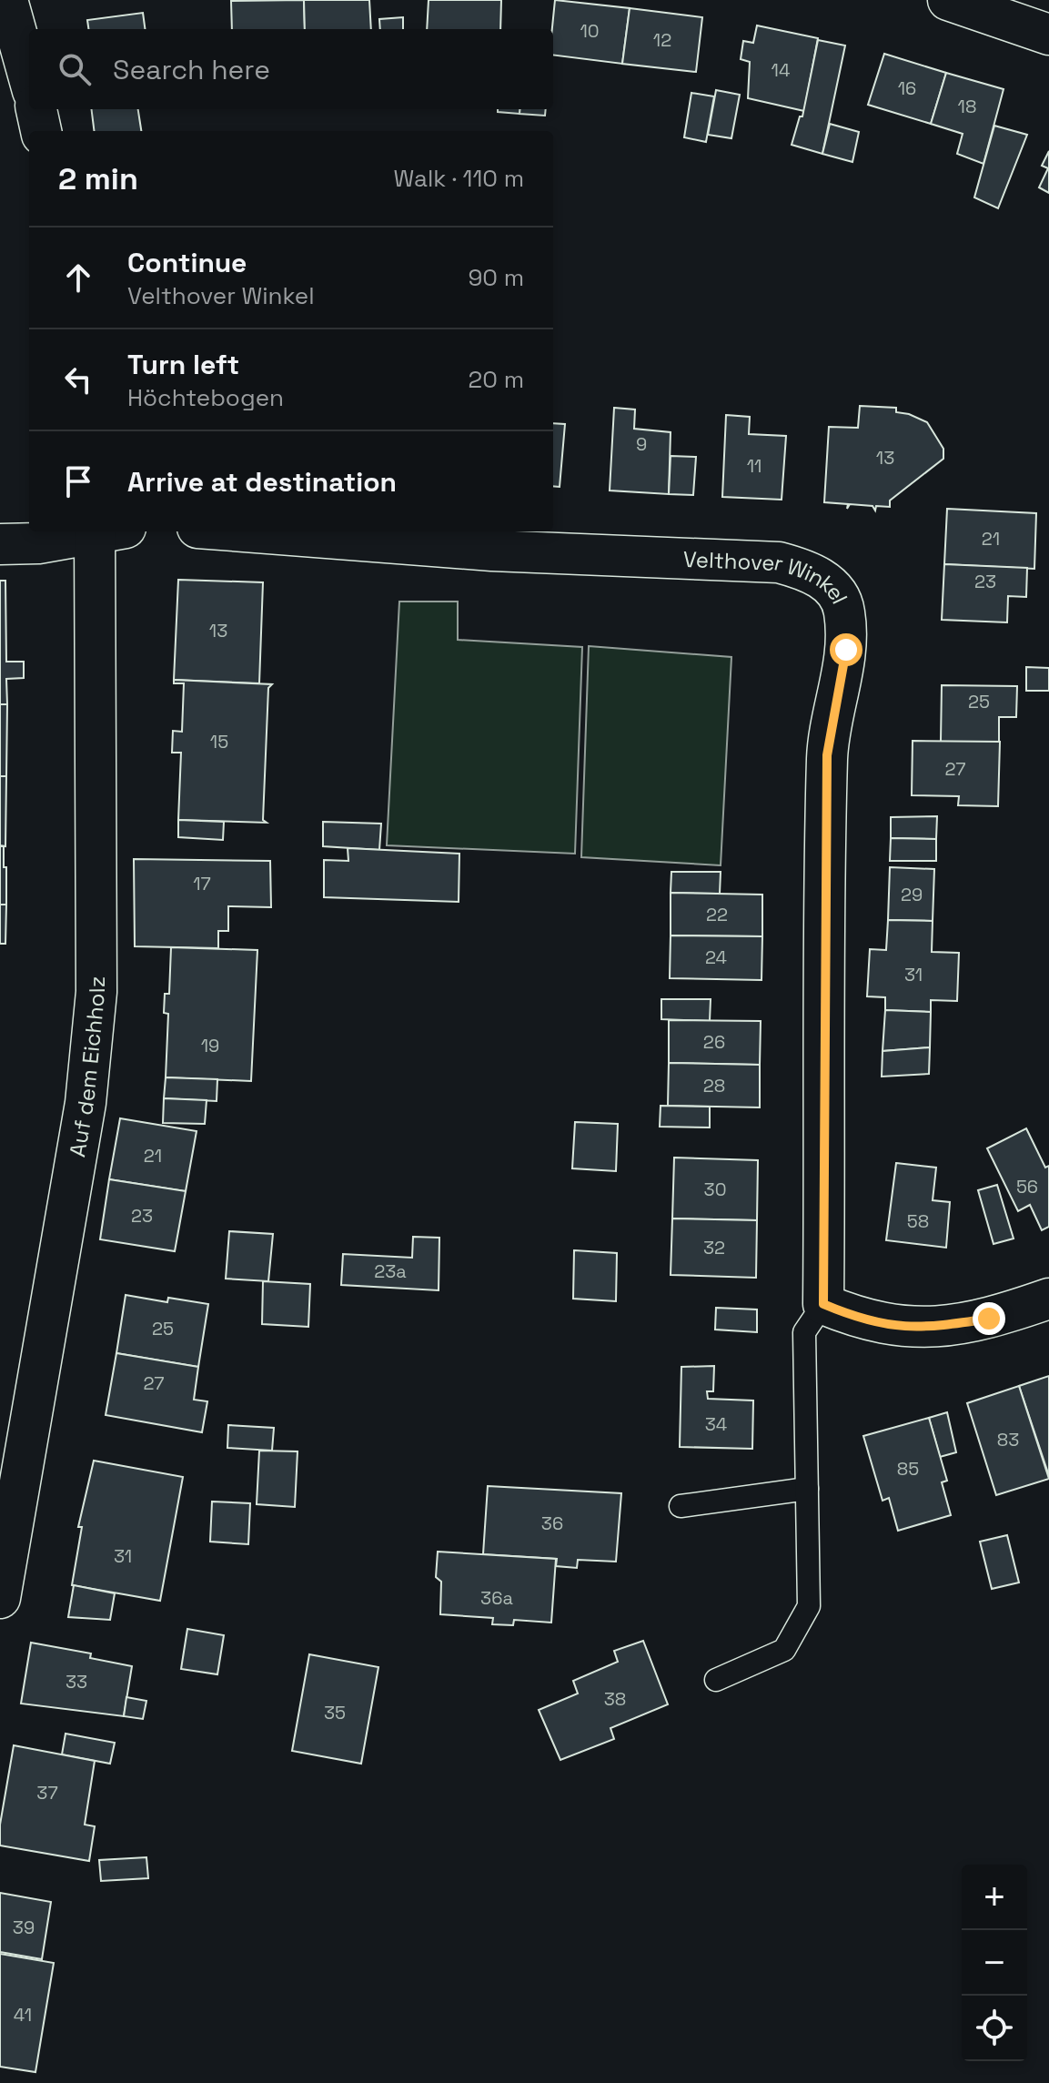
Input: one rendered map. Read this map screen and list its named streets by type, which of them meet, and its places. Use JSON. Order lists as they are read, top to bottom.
{
  "streets": {
    "street": ["Velthover Winkel", "Auf dem Eichholz"]
  },
  "house_numbers": [
    "10",
    "12",
    "14",
    "16",
    "18",
    "9",
    "13",
    "11",
    "21",
    "23",
    "13",
    "25",
    "15",
    "27",
    "17",
    "29",
    "22",
    "24",
    "31",
    "26",
    "19",
    "28",
    "21",
    "56",
    "30",
    "23",
    "58",
    "32",
    "23a",
    "25",
    "27",
    "34",
    "83",
    "85",
    "36",
    "31",
    "36a",
    "33",
    "38",
    "35",
    "37",
    "39",
    "41"
  ],
  "page": {
    "search": "Search here",
    "heading": ["2 min", "Walk · 110 m"],
    "list": [
      ["Continue", "Velthover Winkel", "90 m"],
      ["Turn left", "Höchtebogen", "20 m"],
      "Arrive at destination"
    ],
    "map_buttons": ["+", "−"]
  }
}
